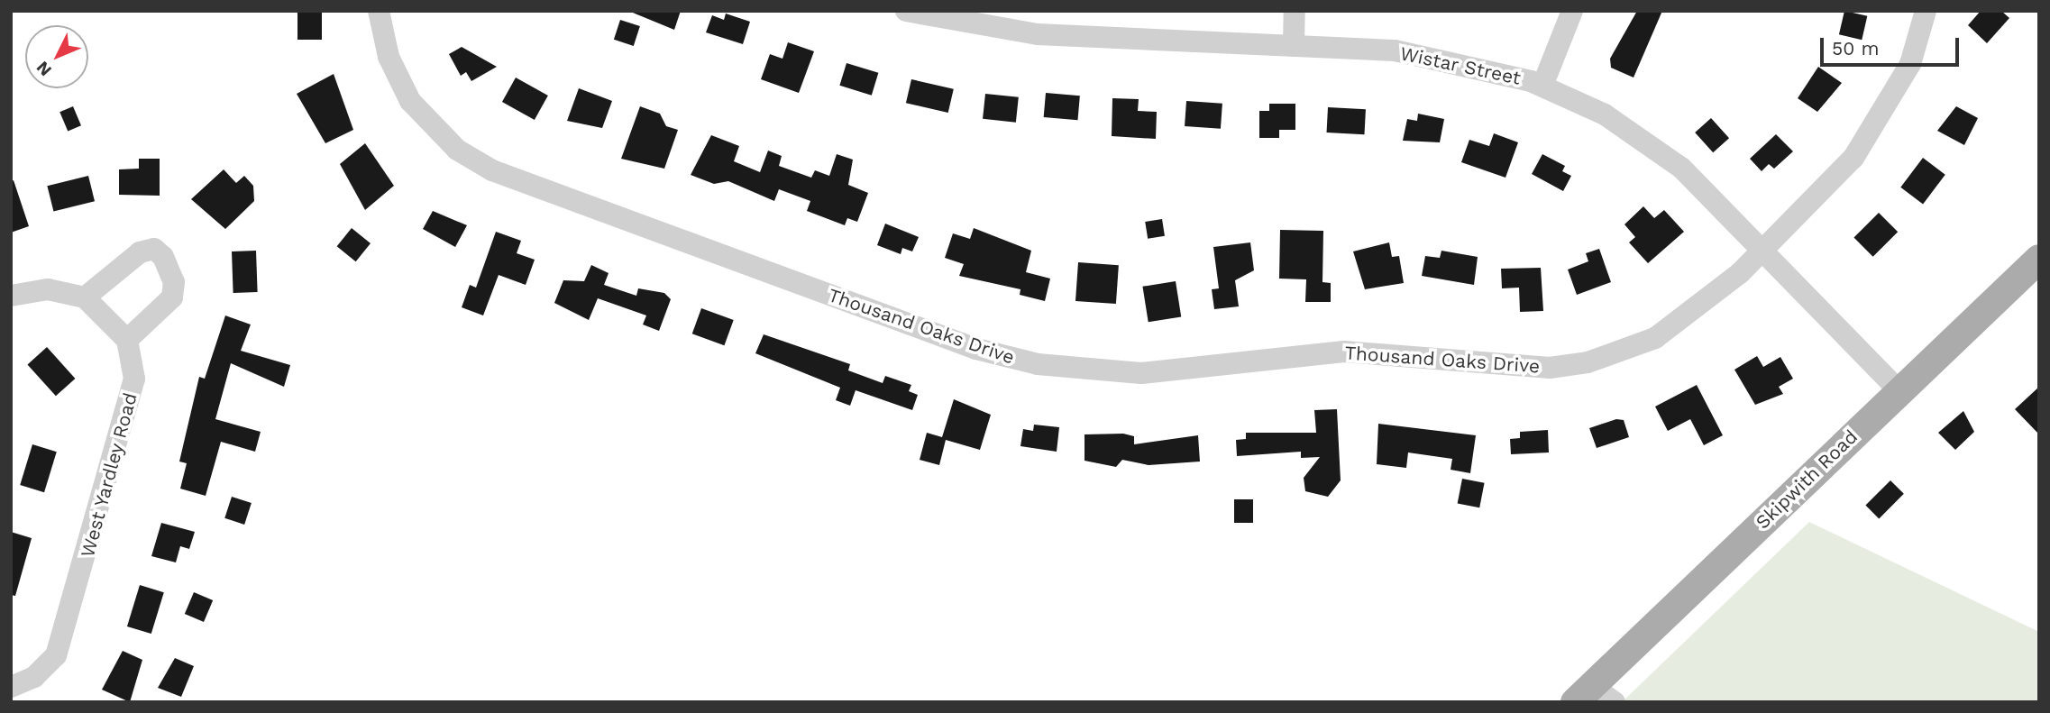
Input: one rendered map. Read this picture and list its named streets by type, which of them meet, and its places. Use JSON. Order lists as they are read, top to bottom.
{
  "streets": {
    "main road": ["Skipwith Road"],
    "street": ["Wistar Street", "Thousand Oaks Drive", "West Yardley Road"]
  },
  "crossings": [
    ["Wistar Street", "Thousand Oaks Drive"],
    ["Wistar Street", "Skipwith Road"]
  ],
  "scale_bar": "50 m",
  "north": "bottom left"
}
